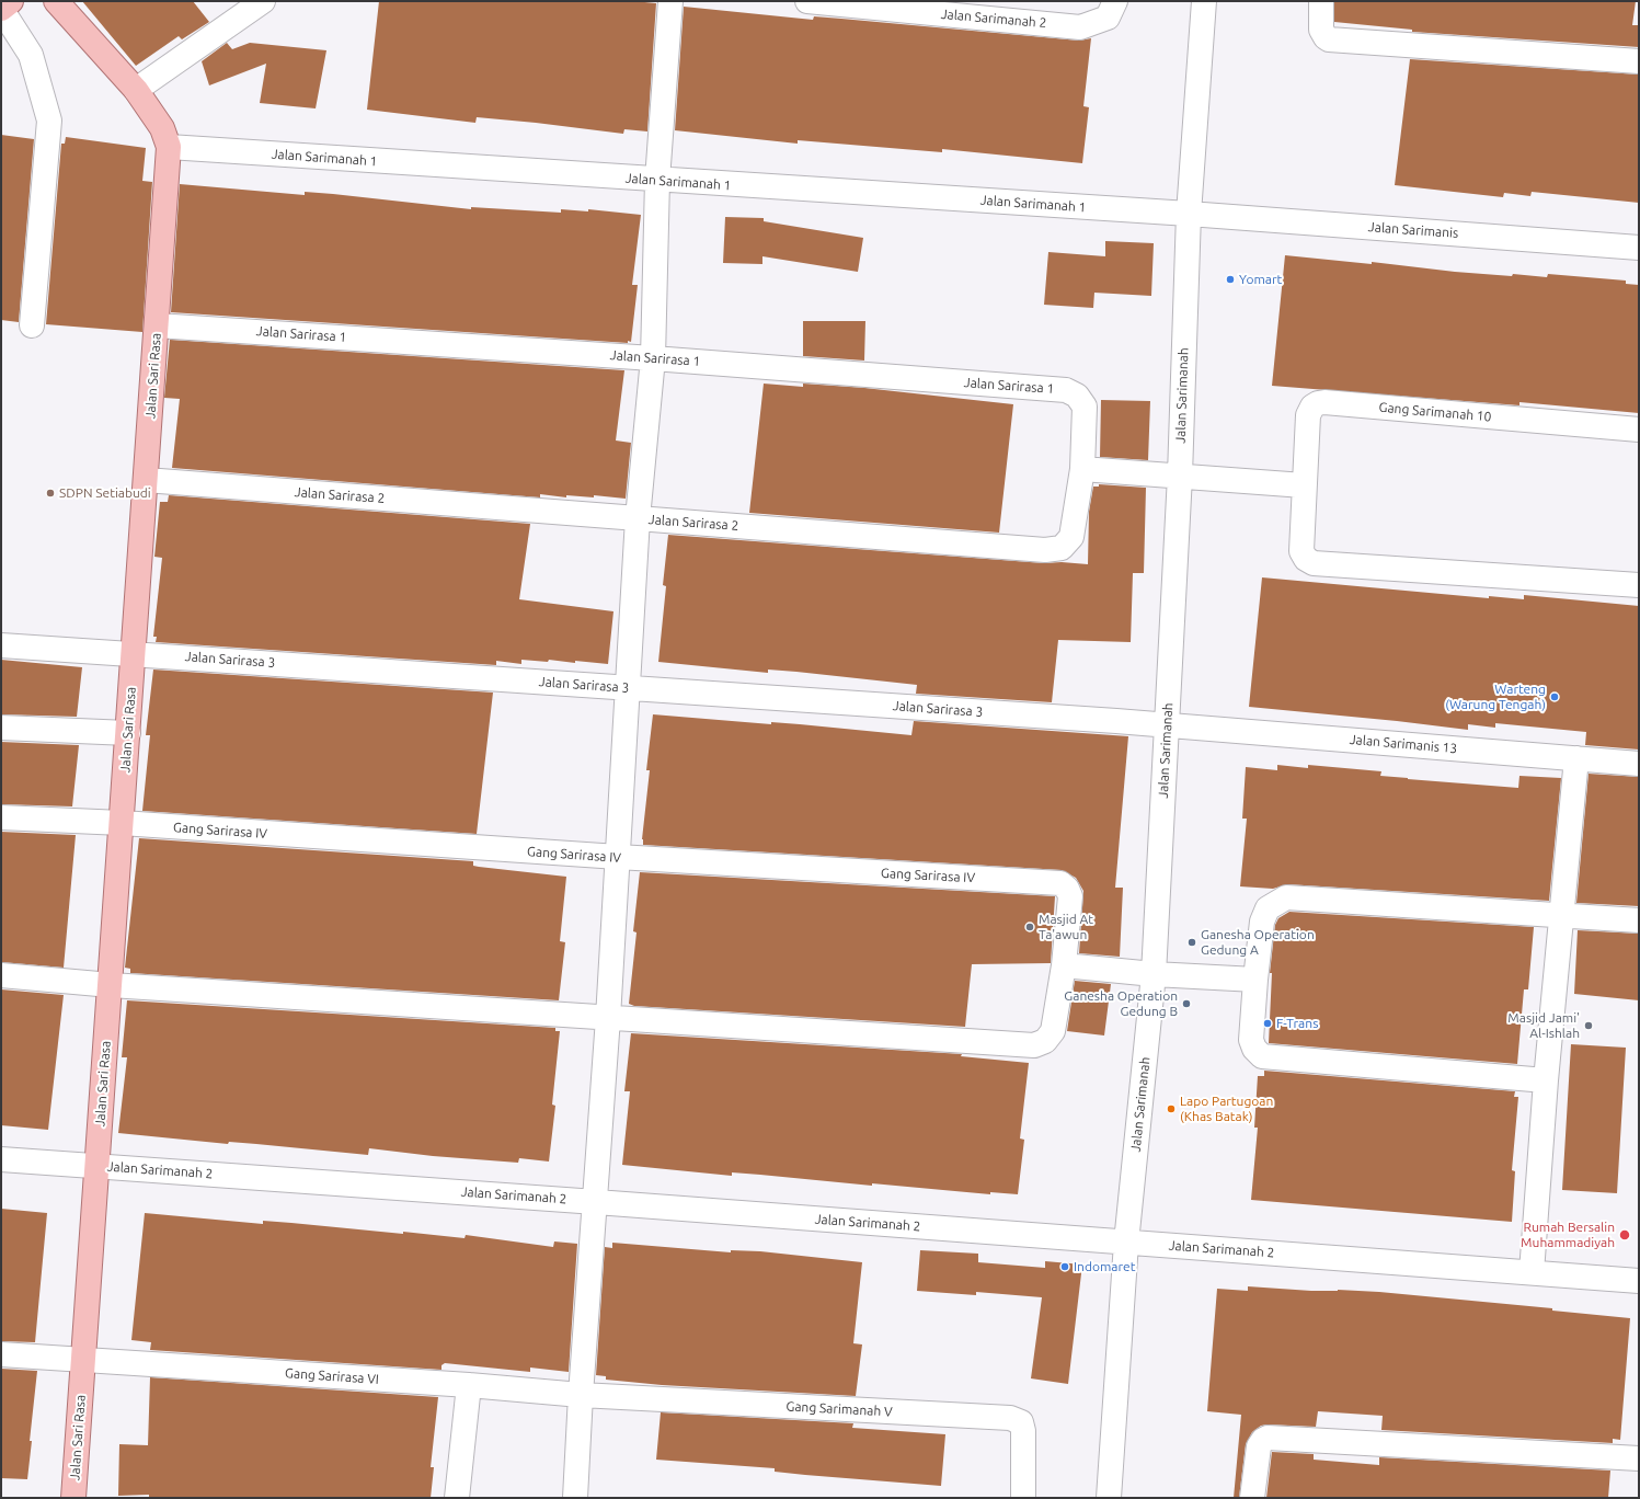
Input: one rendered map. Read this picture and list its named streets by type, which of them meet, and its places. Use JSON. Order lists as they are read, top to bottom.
{
  "streets": {
    "main road": ["Jalan Sari Rasa"],
    "street": [
      "Jalan Sarimanah 2",
      "Jalan Sarimanah 1",
      "Jalan Sarimanis",
      "Jalan Sarirasa 1",
      "Jalan Sarimanah",
      "Gang Sarimanah 10",
      "Jalan Sarirasa 2",
      "Jalan Sarirasa 3",
      "Jalan Sarimanis 13",
      "Gang Sarirasa IV",
      "Gang Sarirasa VI",
      "Gang Sarimanah V"
    ]
  },
  "crossings": [
    ["Jalan Sarimanah 2", "Jalan Sari Rasa"],
    ["Jalan Sarimanah 2", "Jalan Sarimanah"],
    ["Jalan Sarimanah 1", "Jalan Sarimanis"],
    ["Jalan Sarimanah 1", "Jalan Sari Rasa"],
    ["Jalan Sarimanah 1", "Jalan Sarimanah"],
    ["Jalan Sarimanis", "Jalan Sarimanah"],
    ["Jalan Sarirasa 1", "Jalan Sari Rasa"],
    ["Jalan Sarirasa 1", "Jalan Sarirasa 2"],
    ["Jalan Sari Rasa", "Jalan Sarirasa 2"],
    ["Jalan Sari Rasa", "Jalan Sarirasa 3"],
    ["Jalan Sari Rasa", "Gang Sarirasa IV"],
    ["Jalan Sari Rasa", "Gang Sarirasa VI"],
    ["Jalan Sarimanah", "Jalan Sarirasa 3"],
    ["Jalan Sarimanah", "Jalan Sarimanis 13"],
    ["Jalan Sarirasa 3", "Jalan Sarimanis 13"],
    ["Gang Sarirasa VI", "Gang Sarimanah V"]
  ],
  "places": [
    "Yomart",
    "SDPN Setiabudi",
    "Warteng (Warung Tengah)",
    "Masjid At Ta'awun",
    "Ganesha Operation Gedung A",
    "Ganesha Operation Gedung B",
    "F-Trans",
    "Masjid Jami' Al-Ishlah",
    "Lapo Partugoan (Khas Batak)",
    "Rumah Bersalin Muhammadiyah",
    "Indomaret"
  ]
}
